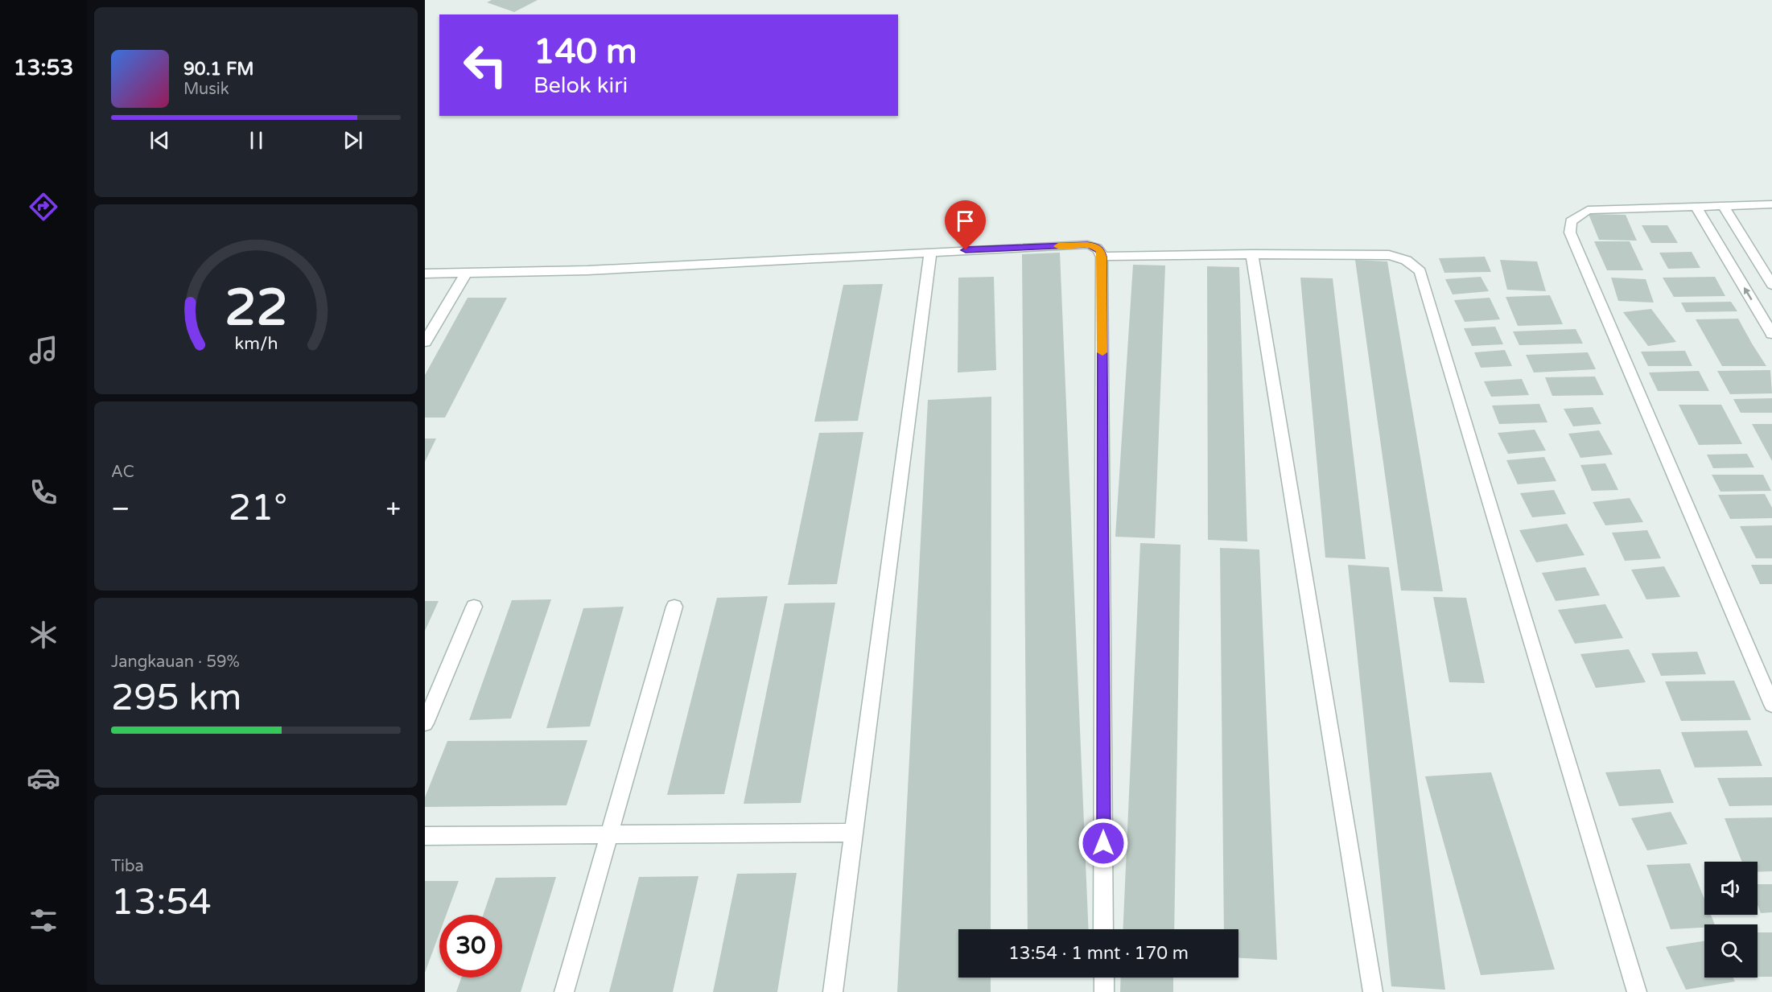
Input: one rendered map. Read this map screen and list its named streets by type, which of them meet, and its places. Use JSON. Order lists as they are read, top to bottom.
{
  "page": {
    "tabs": "13:53",
    "turn": ["140 m", "Belok kiri"],
    "song": ["90.1 FM", "Musik"],
    "tile": [
      "AC",
      ["Jangkauan · 59%", "295 km"],
      ["Tiba", "13:54"]
    ],
    "heat": ["−", "21°", "+"],
    "limit": "30",
    "trip": "13:54 · 1 mnt · 170 m",
    "gauge": ["22", "km/h"]
  }
}
